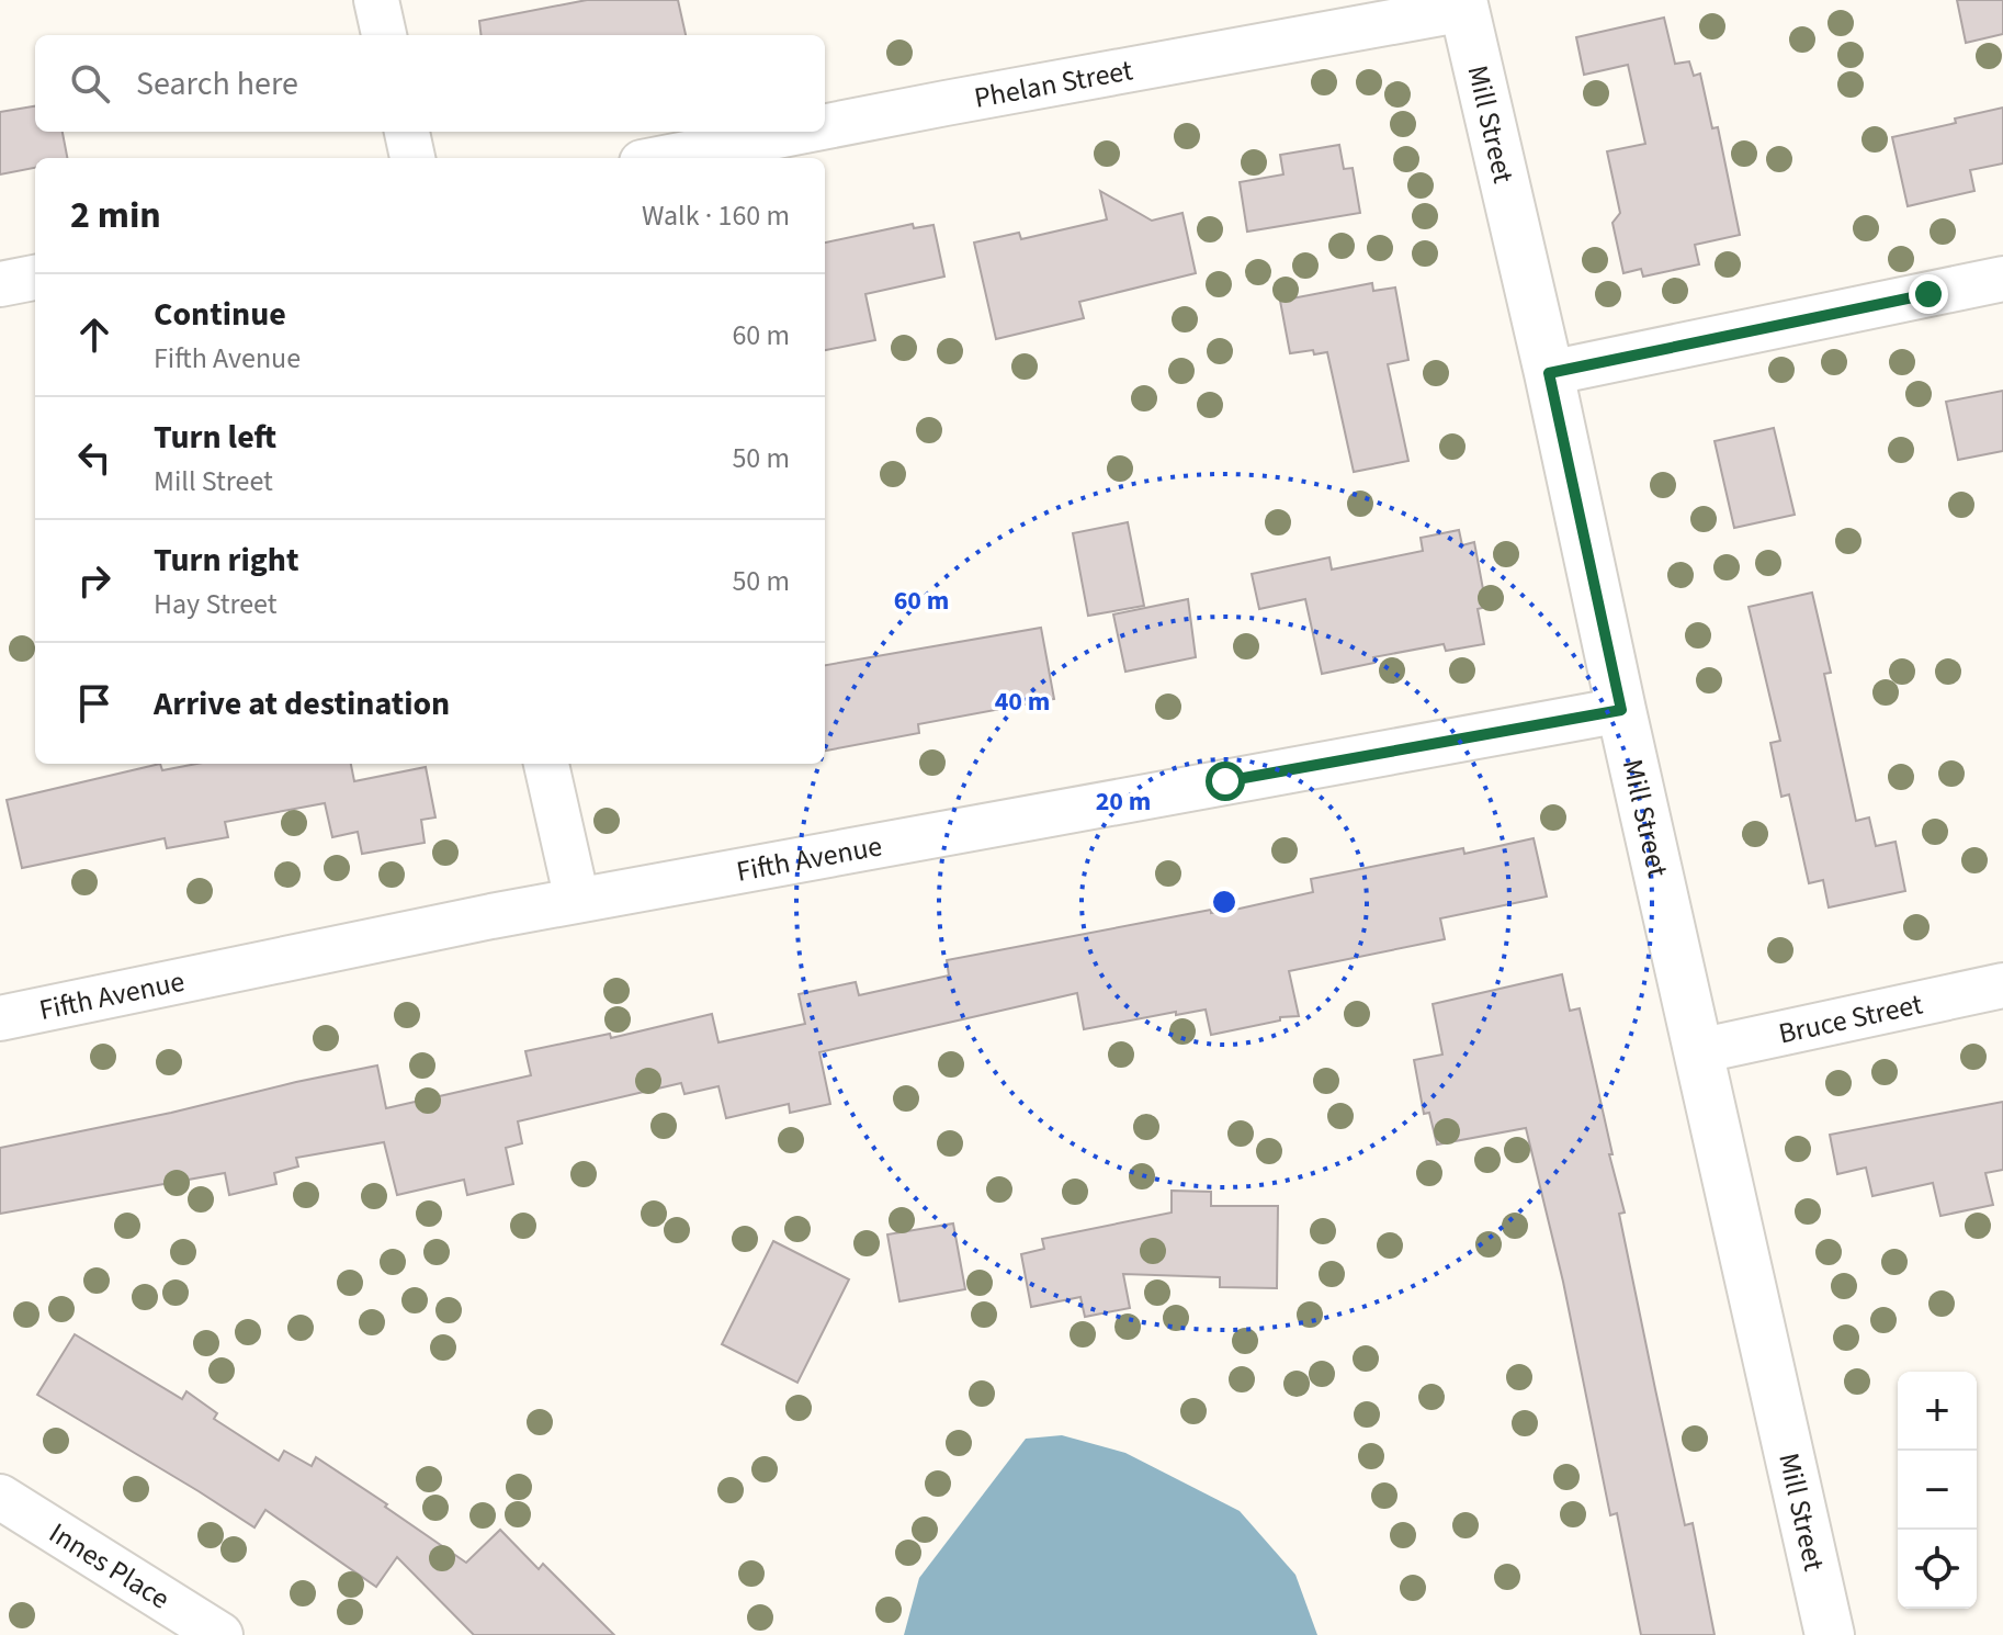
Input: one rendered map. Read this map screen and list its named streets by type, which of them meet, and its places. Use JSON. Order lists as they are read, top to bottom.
{
  "streets": {
    "main road": ["Mill Street"],
    "street": [
      "Phelan Street",
      "Fifth Avenue",
      "Bruce Street",
      "Innes Place"
    ]
  },
  "crossings": [
    ["Phelan Street", "Mill Street"],
    ["Mill Street", "Fifth Avenue"],
    ["Mill Street", "Bruce Street"]
  ],
  "page": {
    "search": "Search here",
    "heading": ["2 min", "Walk · 160 m"],
    "list": [
      ["Continue", "Fifth Avenue", "60 m"],
      ["Turn left", "Mill Street", "50 m"],
      ["Turn right", "Hay Street", "50 m"],
      "Arrive at destination"
    ],
    "map_buttons": ["+", "−"]
  },
  "rings": ["60 m", "40 m", "20 m"]
}
